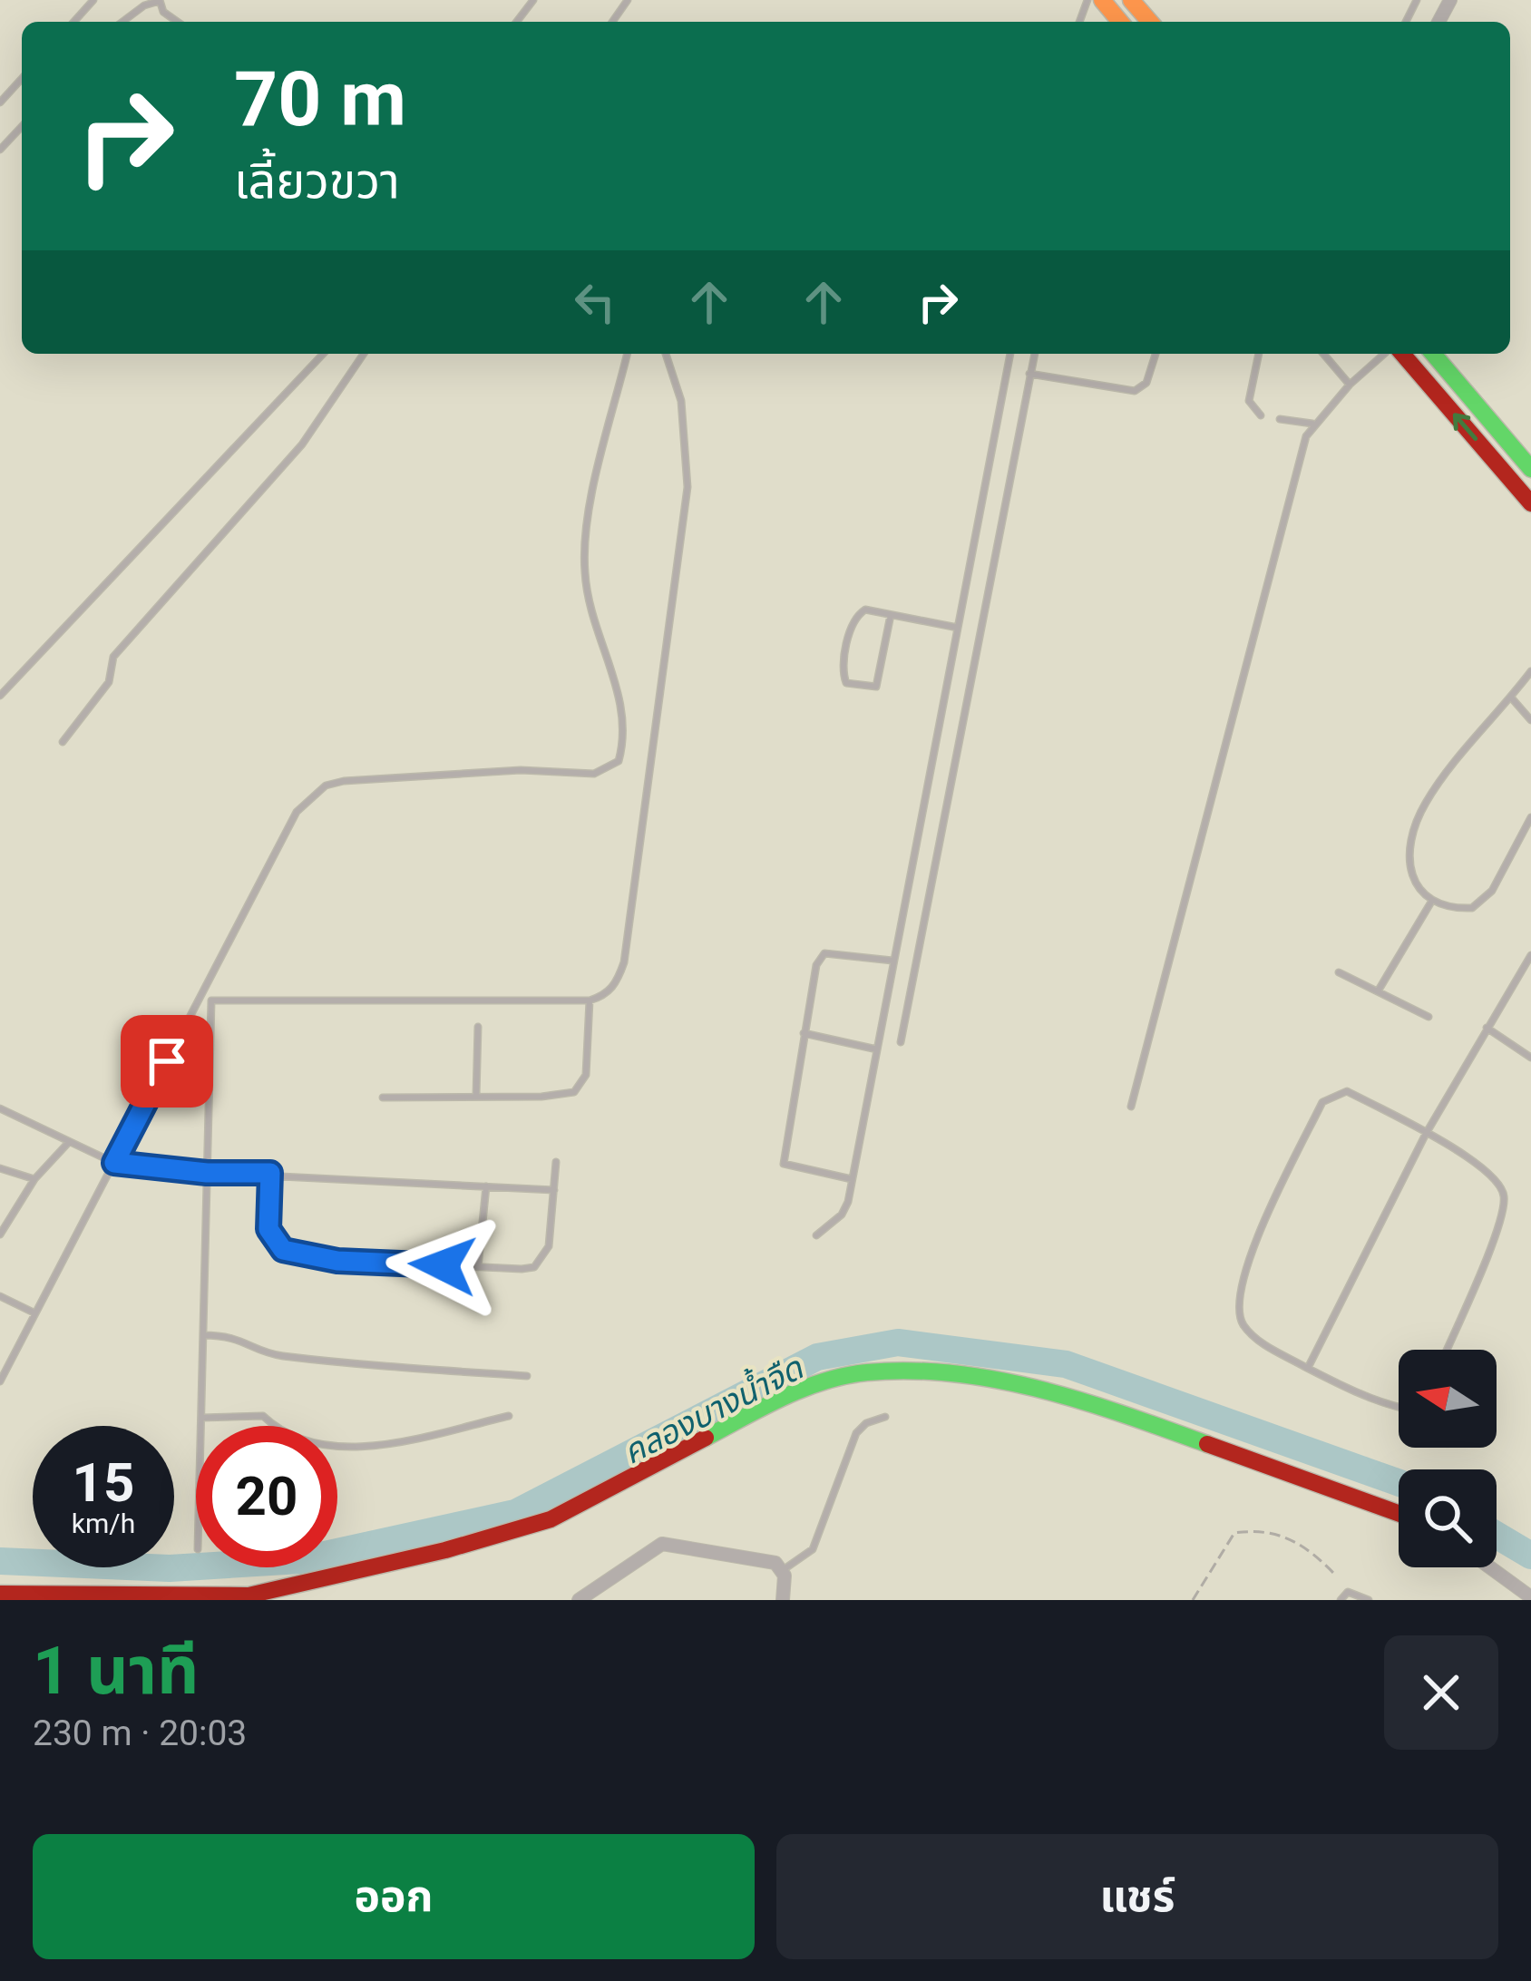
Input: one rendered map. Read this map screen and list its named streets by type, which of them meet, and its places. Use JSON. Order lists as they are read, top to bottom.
{
  "water": ["คลองบางน้ำจืด"],
  "north": "left",
  "page": {
    "turn": ["70 m", "เลี้ยวขวา"],
    "speed": "15 km/h",
    "limit": "20",
    "heading": ["1 นาที", "230 m · 20:03"],
    "buttons": ["ออก", "แชร์"]
  }
}
